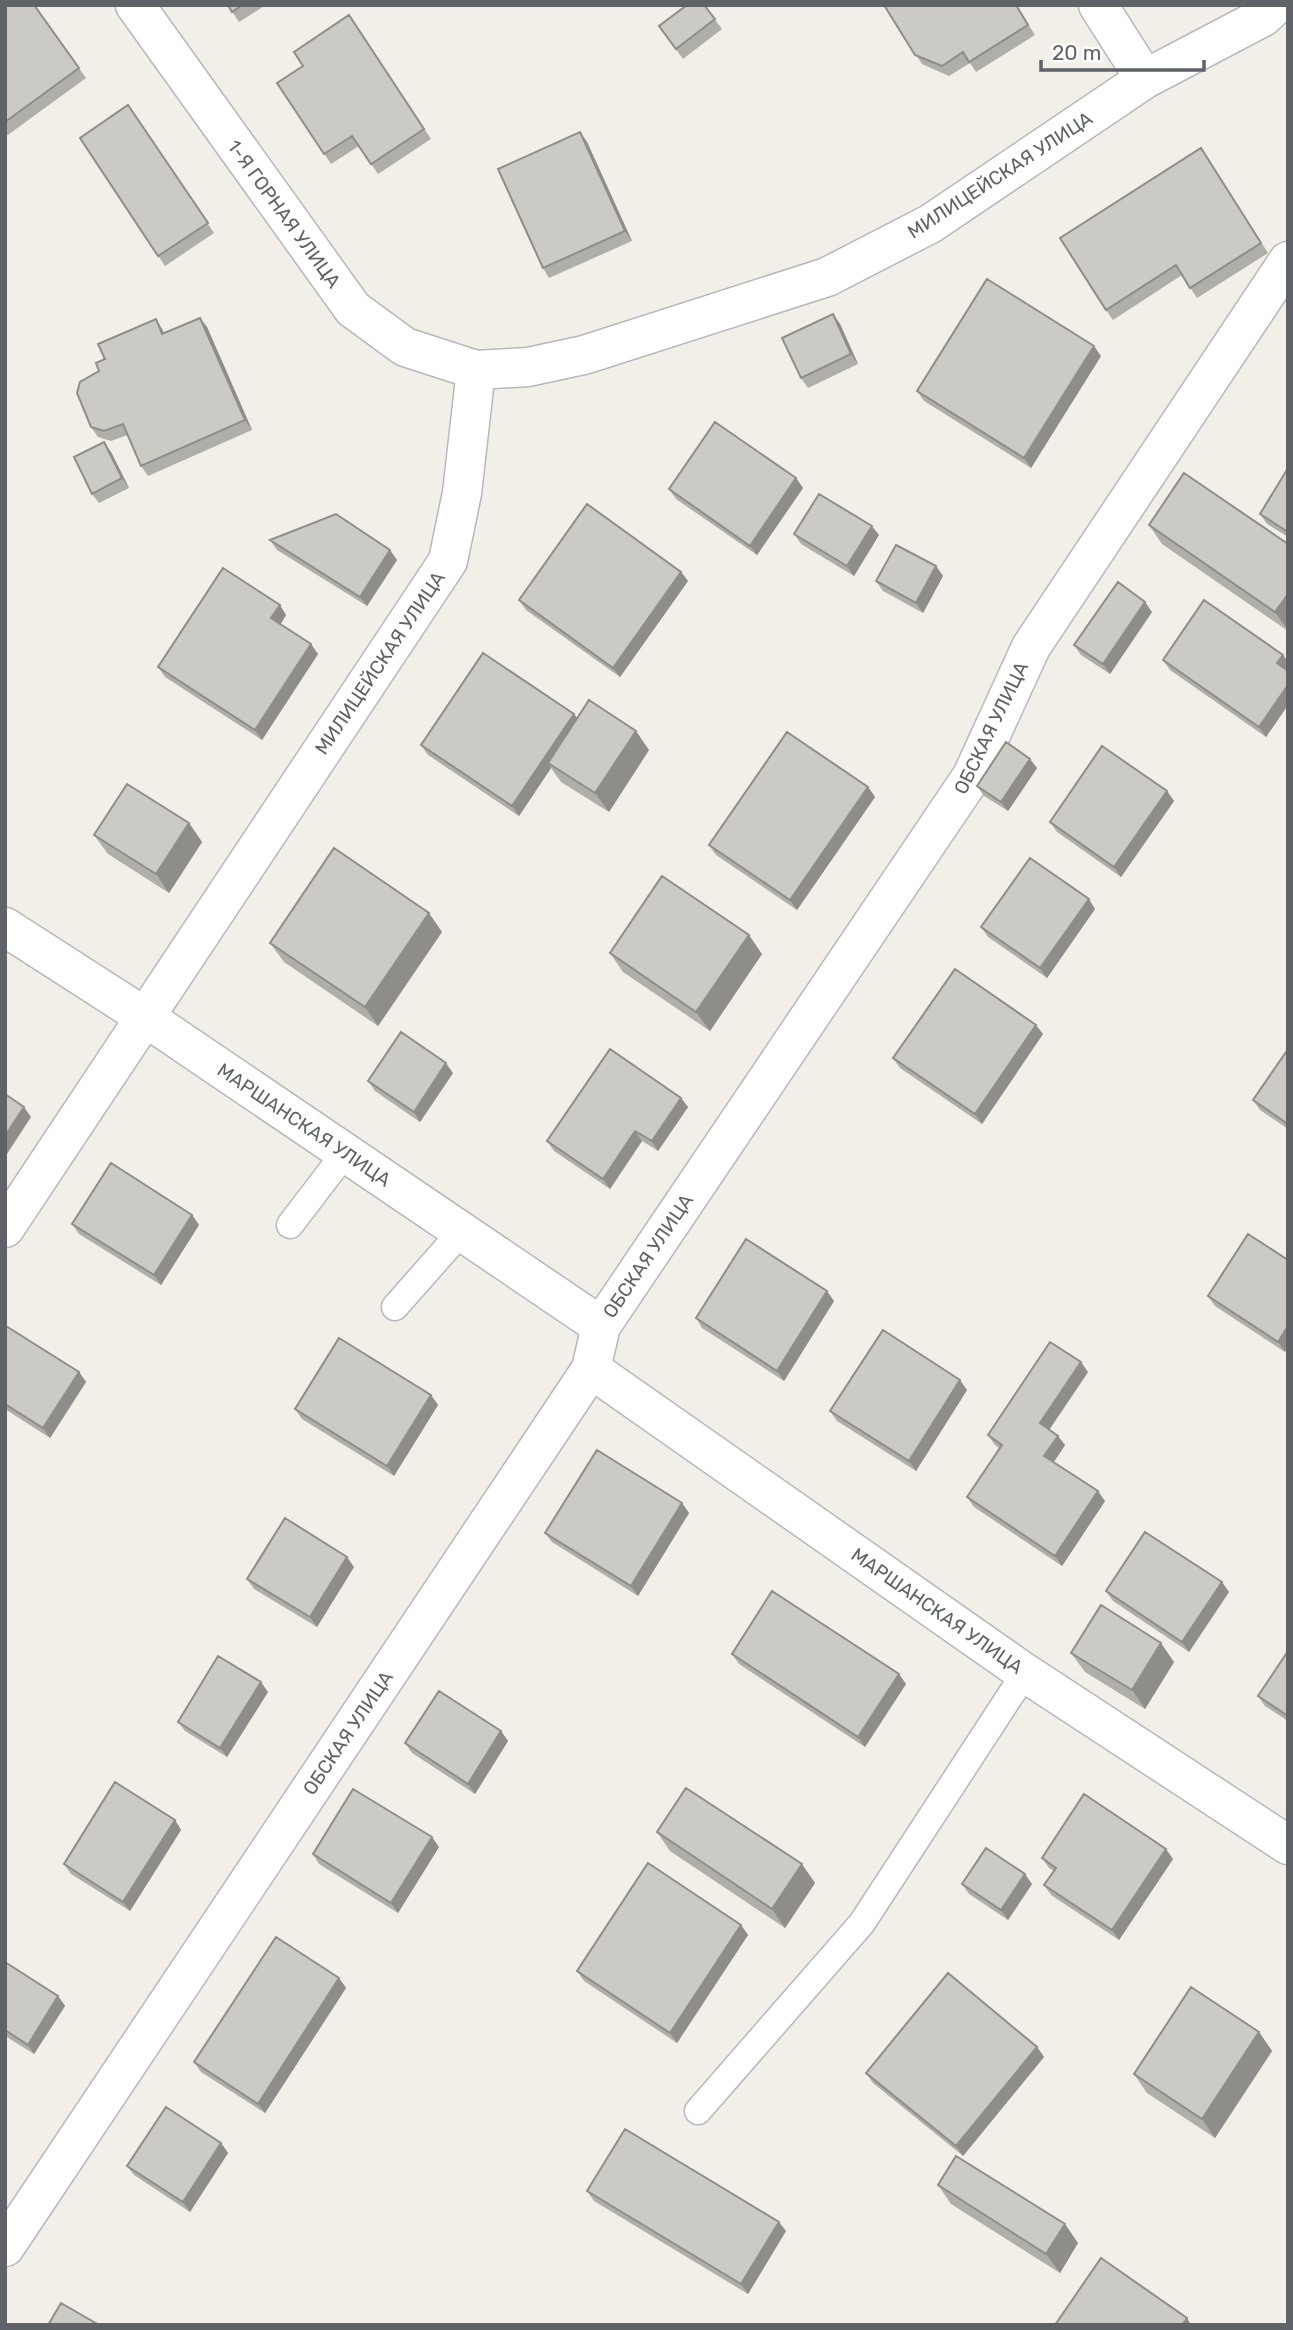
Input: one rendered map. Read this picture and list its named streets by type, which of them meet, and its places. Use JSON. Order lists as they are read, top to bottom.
{
  "streets": {
    "street": [
      "МИЛИЦЕЙСКАЯ УЛИЦА",
      "1-Я ГОРНАЯ УЛИЦА",
      "ОБСКАЯ УЛИЦА",
      "МАРШАНСКАЯ УЛИЦА"
    ]
  },
  "crossings": [
    ["МИЛИЦЕЙСКАЯ УЛИЦА", "1-Я ГОРНАЯ УЛИЦА"],
    ["МИЛИЦЕЙСКАЯ УЛИЦА", "МАРШАНСКАЯ УЛИЦА"],
    ["ОБСКАЯ УЛИЦА", "МАРШАНСКАЯ УЛИЦА"]
  ],
  "scale_bar": "20 m"
}
